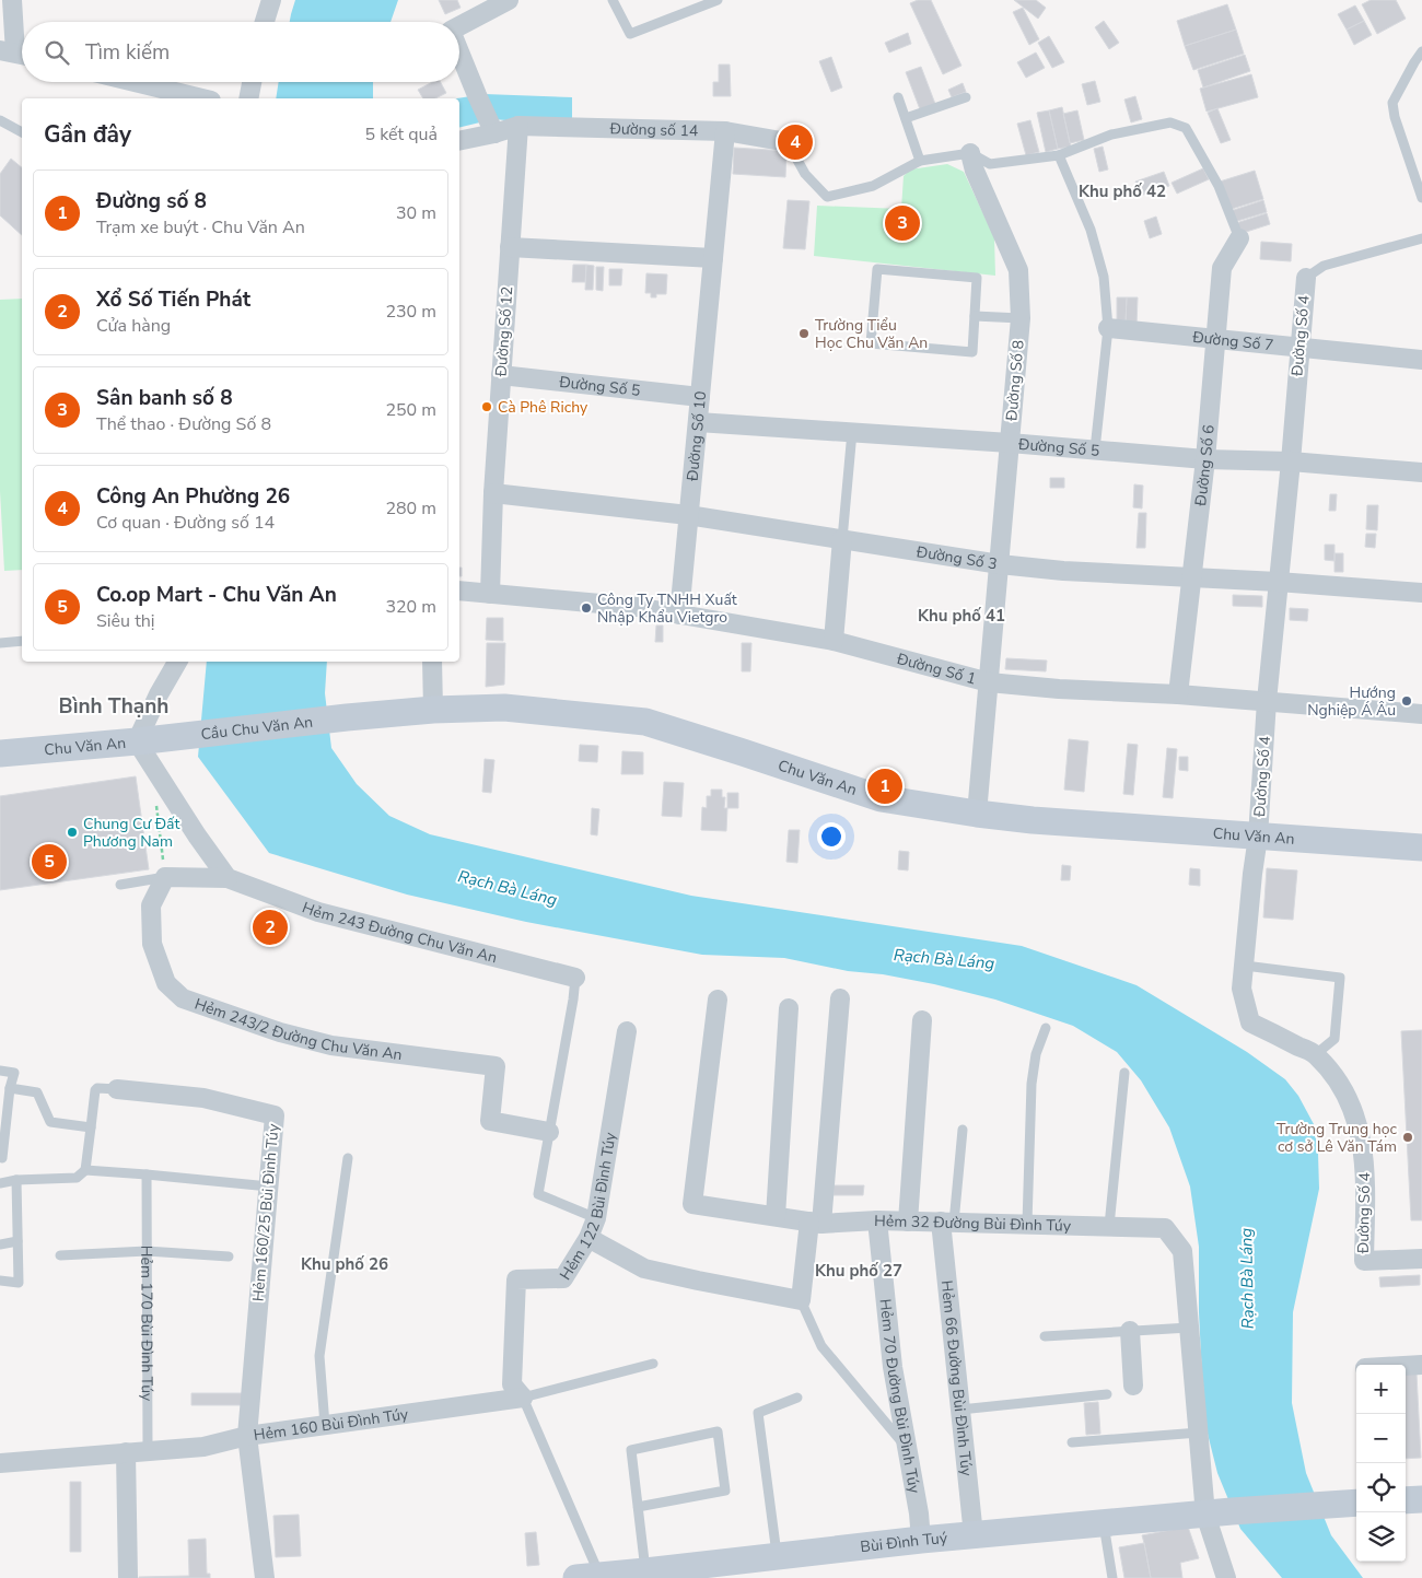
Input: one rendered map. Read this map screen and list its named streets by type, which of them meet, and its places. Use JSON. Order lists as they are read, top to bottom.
{
  "streets": {
    "street": [
      "Đường số 14",
      "Đường Số 12",
      "Đường Số 4",
      "Đường Số 7",
      "Đường Số 8",
      "Đường Số 5",
      "Đường Số 10",
      "Đường Số 6",
      "Đường Số 3",
      "Đường Số 1",
      "Cầu Chu Văn An",
      "Chu Văn An",
      "Hẻm 243 Đường Chu Văn An",
      "Hẻm 243/2 Đường Chu Văn An",
      "Hẻm 122 Bùi Đình Túy",
      "Hẻm 160/25 Bùi Đình Túy",
      "Hẻm 32 Đường Bùi Đình Túy",
      "Hẻm 66 Đường Bùi Đình Túy",
      "Hẻm 70 Đường Bùi Đình Túy",
      "Hẻm 160 Bùi Đình Túy",
      "Bùi Đình Tuý"
    ],
    "lane": ["Hẻm 170 Bùi Đình Túy"]
  },
  "crossings": [
    ["Đường số 14", "Đường Số 12"],
    ["Đường số 14", "Đường Số 10"],
    ["Đường Số 12", "Đường Số 5"],
    ["Đường Số 12", "Đường Số 3"],
    ["Đường Số 12", "Đường Số 1"],
    ["Đường Số 4", "Đường Số 7"],
    ["Đường Số 4", "Đường Số 5"],
    ["Đường Số 4", "Đường Số 3"],
    ["Đường Số 4", "Đường Số 1"],
    ["Đường Số 4", "Chu Văn An"],
    ["Đường Số 7", "Đường Số 6"],
    ["Đường Số 8", "Đường Số 5"],
    ["Đường Số 8", "Đường Số 3"],
    ["Đường Số 8", "Đường Số 1"],
    ["Đường Số 8", "Chu Văn An"],
    ["Đường Số 5", "Đường Số 10"],
    ["Đường Số 5", "Đường Số 6"],
    ["Đường Số 10", "Đường Số 3"],
    ["Đường Số 10", "Đường Số 1"],
    ["Đường Số 6", "Đường Số 3"],
    ["Đường Số 6", "Đường Số 1"],
    ["Cầu Chu Văn An", "Chu Văn An"],
    ["Hẻm 122 Bùi Đình Túy", "Hẻm 160 Bùi Đình Túy"],
    ["Hẻm 122 Bùi Đình Túy", "Bùi Đình Tuý"],
    ["Hẻm 160/25 Bùi Đình Túy", "Hẻm 160 Bùi Đình Túy"],
    ["Hẻm 32 Đường Bùi Đình Túy", "Hẻm 66 Đường Bùi Đình Túy"],
    ["Hẻm 32 Đường Bùi Đình Túy", "Hẻm 70 Đường Bùi Đình Túy"],
    ["Hẻm 32 Đường Bùi Đình Túy", "Bùi Đình Tuý"],
    ["Hẻm 66 Đường Bùi Đình Túy", "Bùi Đình Tuý"],
    ["Hẻm 70 Đường Bùi Đình Túy", "Bùi Đình Tuý"]
  ],
  "districts": [
    "Khu phố 42",
    "Khu phố 41",
    "Bình Thạnh",
    "Khu phố 26",
    "Khu phố 27"
  ],
  "water": ["Rạch Bà Láng"],
  "places": [
    "Trường Tiểu Học Chu Văn An",
    "Cà Phê Richy",
    "Công Ty TNHH Xuất Nhập Khẩu Vietgro",
    "Hướng Nghiệp Á Âu",
    "Chung Cư Đất Phương Nam",
    "Trường Trung học cơ sở Lê Văn Tám"
  ],
  "page": {
    "search": "Tìm kiếm",
    "heading": ["Gần đây", "5 kết quả"],
    "pins": [
      "4",
      "3",
      "1",
      "5",
      "2"
    ],
    "list": [
      {
        "mark": "1",
        "name": "Đường số 8",
        "note": "Trạm xe buýt · Chu Văn An",
        "value": "30 m"
      },
      {
        "mark": "2",
        "name": "Xổ Số Tiến Phát",
        "note": "Cửa hàng",
        "value": "230 m"
      },
      {
        "mark": "3",
        "name": "Sân banh số 8",
        "note": "Thể thao · Đường Số 8",
        "value": "250 m"
      },
      {
        "mark": "4",
        "name": "Công An Phường 26",
        "note": "Cơ quan · Đường số 14",
        "value": "280 m"
      },
      {
        "mark": "5",
        "name": "Co.op Mart - Chu Văn An",
        "note": "Siêu thị",
        "value": "320 m"
      }
    ],
    "map_buttons": ["+", "−"]
  }
}
